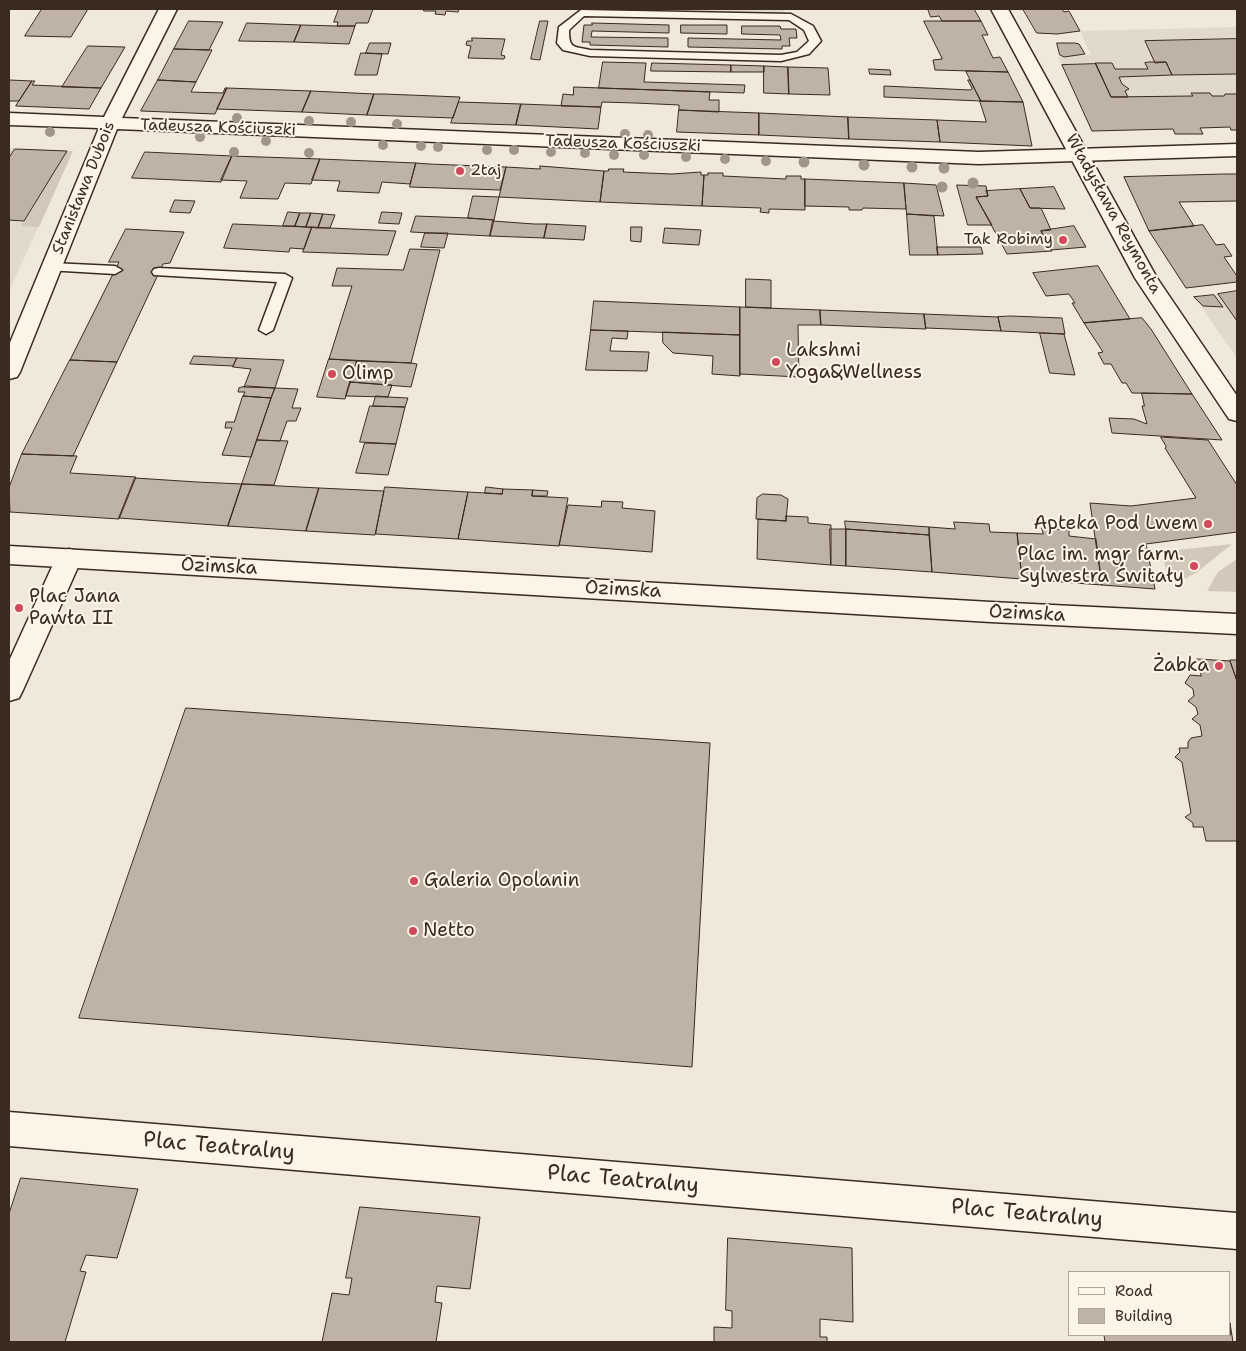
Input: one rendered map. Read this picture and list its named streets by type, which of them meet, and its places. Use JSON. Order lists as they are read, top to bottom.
{
  "streets": {
    "street": [
      "Tadeusza Kościuszki",
      "Stanisława Dubois",
      "Władysława Reymonta",
      "Ozimska",
      "Plac Teatralny"
    ]
  },
  "crossings": [
    ["Tadeusza Kościuszki", "Stanisława Dubois"],
    ["Tadeusza Kościuszki", "Władysława Reymonta"]
  ],
  "places": [
    "2taj",
    "Tak Robimy",
    "Lakshmi Yoga&Wellness",
    "Olimp",
    "Apteka Pod Lwem",
    "Plac im. mgr farm. Sylwestra Świtały",
    "Plac Jana Pawła II",
    "Żabka",
    "Galeria Opolanin",
    "Netto"
  ],
  "legend": ["Road", "Building"]
}
